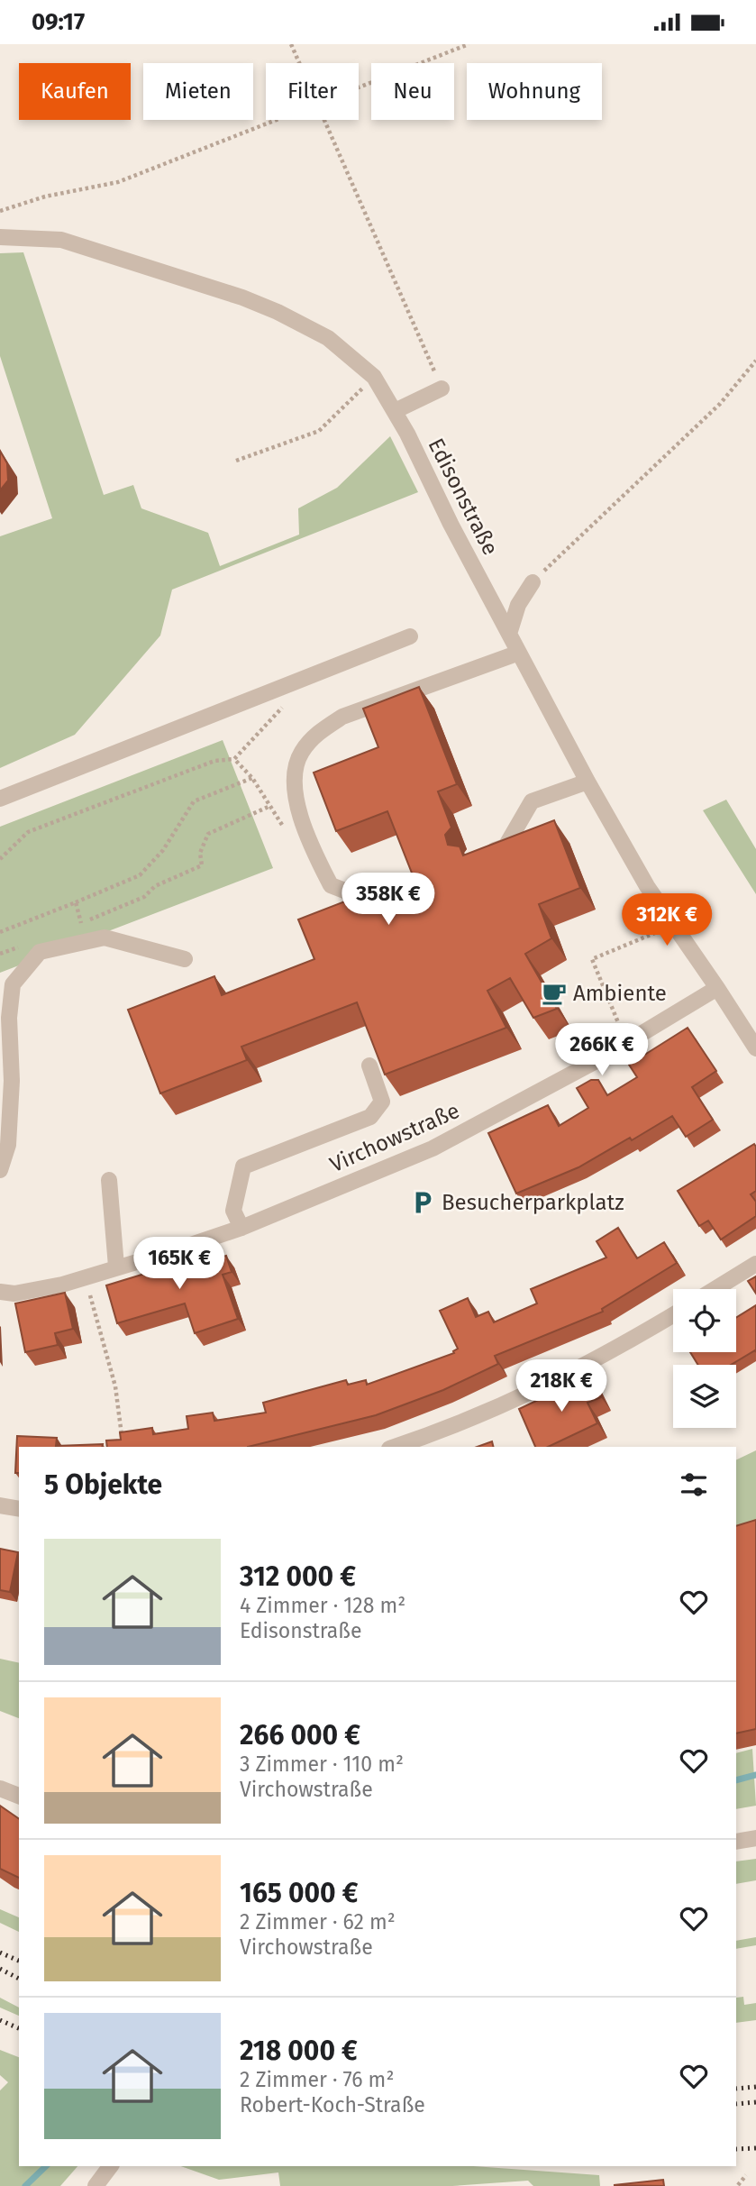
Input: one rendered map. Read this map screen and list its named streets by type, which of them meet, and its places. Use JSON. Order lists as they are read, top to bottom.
{
  "streets": {
    "street": ["Edisonstraße", "Virchowstraße"]
  },
  "crossings": [
    ["Edisonstraße", "Virchowstraße"]
  ],
  "places": {
    "cafe": ["Ambiente"],
    "parking": ["Besucherparkplatz"]
  },
  "page": {
    "status": "09:17",
    "chip": [
      "Kaufen",
      "Mieten",
      "Filter",
      "Neu",
      "Wohnung"
    ],
    "price": [
      "358K €",
      "312K €",
      "266K €",
      "165K €",
      "218K €"
    ],
    "heading": "5 Objekte",
    "list": [
      {
        "name": "312 000 €",
        "note": "4 Zimmer · 128 m² · Edisonstraße"
      },
      {
        "name": "266 000 €",
        "note": "3 Zimmer · 110 m² · Virchowstraße"
      },
      {
        "name": "165 000 €",
        "note": "2 Zimmer · 62 m² · Virchowstraße"
      },
      {
        "name": "218 000 €",
        "note": "2 Zimmer · 76 m² · Robert-Koch-Straße"
      }
    ]
  }
}
